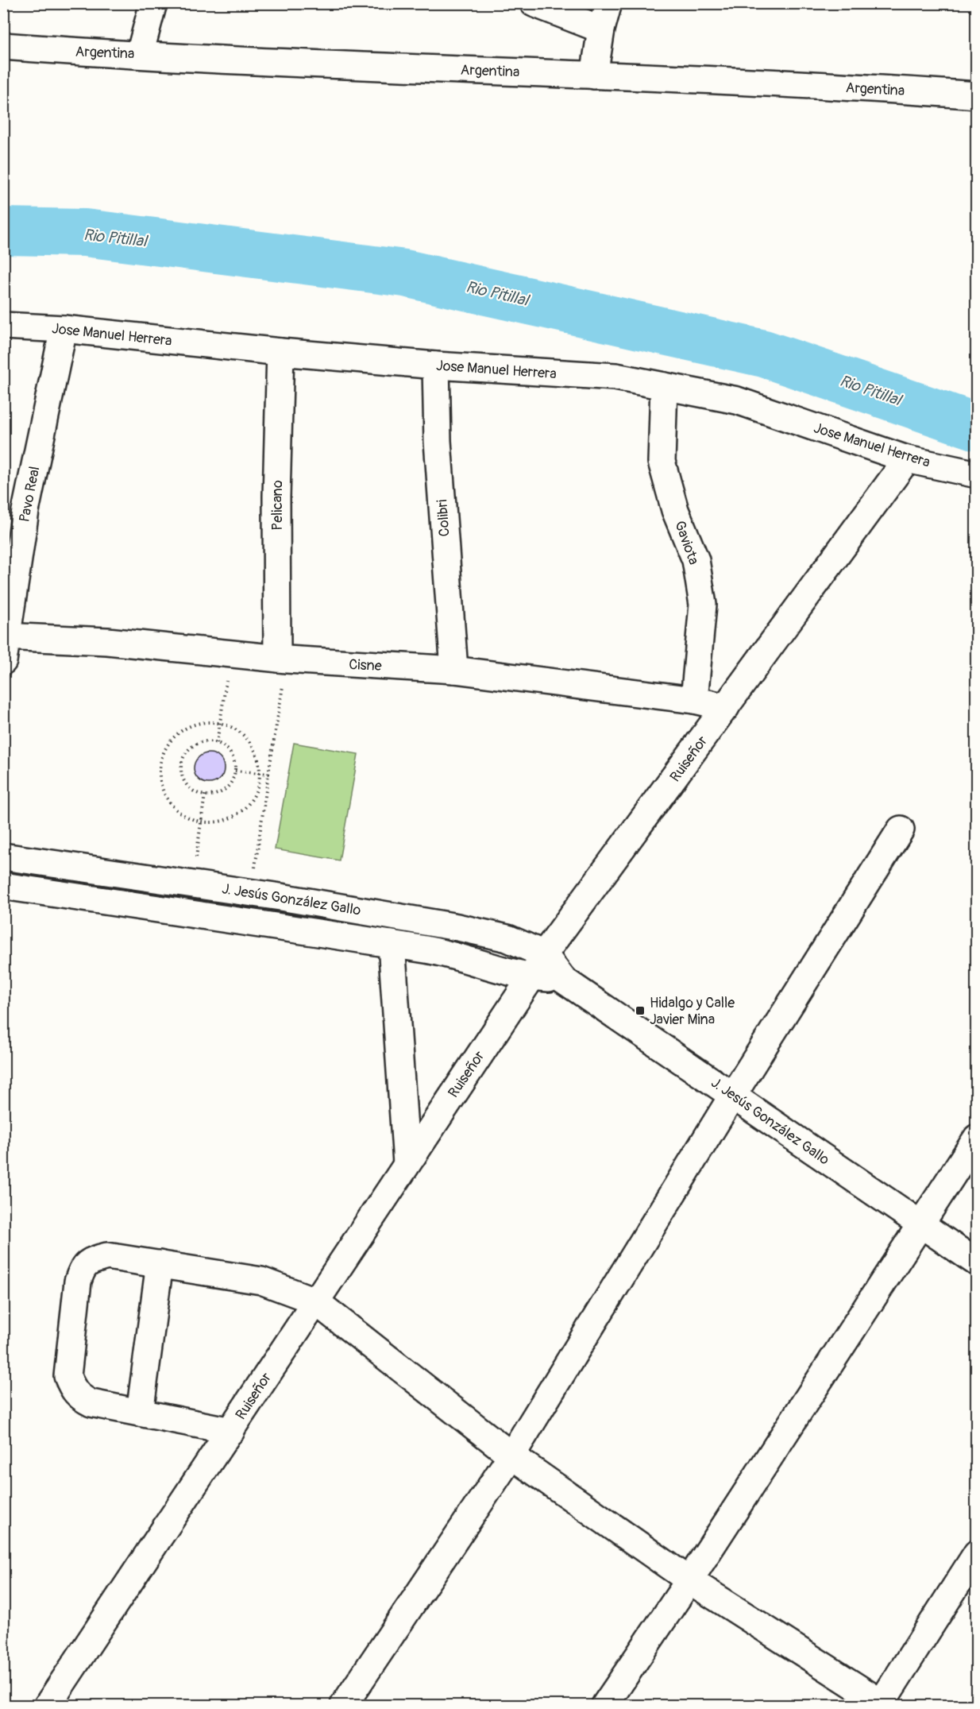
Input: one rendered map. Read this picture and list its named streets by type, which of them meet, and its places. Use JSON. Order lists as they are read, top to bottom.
{
  "streets": {
    "street": [
      "Argentina",
      "Jose Manuel Herrera",
      "Pavo Real",
      "Pelicano",
      "Colibri",
      "Gaviota",
      "Cisne",
      "Ruiseñor",
      "J. Jesús González Gallo"
    ]
  },
  "crossings": [
    ["Jose Manuel Herrera", "Pavo Real"],
    ["Jose Manuel Herrera", "Pelicano"],
    ["Jose Manuel Herrera", "Colibri"],
    ["Jose Manuel Herrera", "Gaviota"],
    ["Jose Manuel Herrera", "Ruiseñor"],
    ["Pavo Real", "Cisne"],
    ["Pelicano", "Cisne"],
    ["Colibri", "Cisne"],
    ["Gaviota", "Cisne"],
    ["Cisne", "Ruiseñor"],
    ["Ruiseñor", "J. Jesús González Gallo"]
  ],
  "water": ["Rio Pitillal"],
  "places": {
    "transit": ["Hidalgo y Calle Javier Mina"]
  }
}
